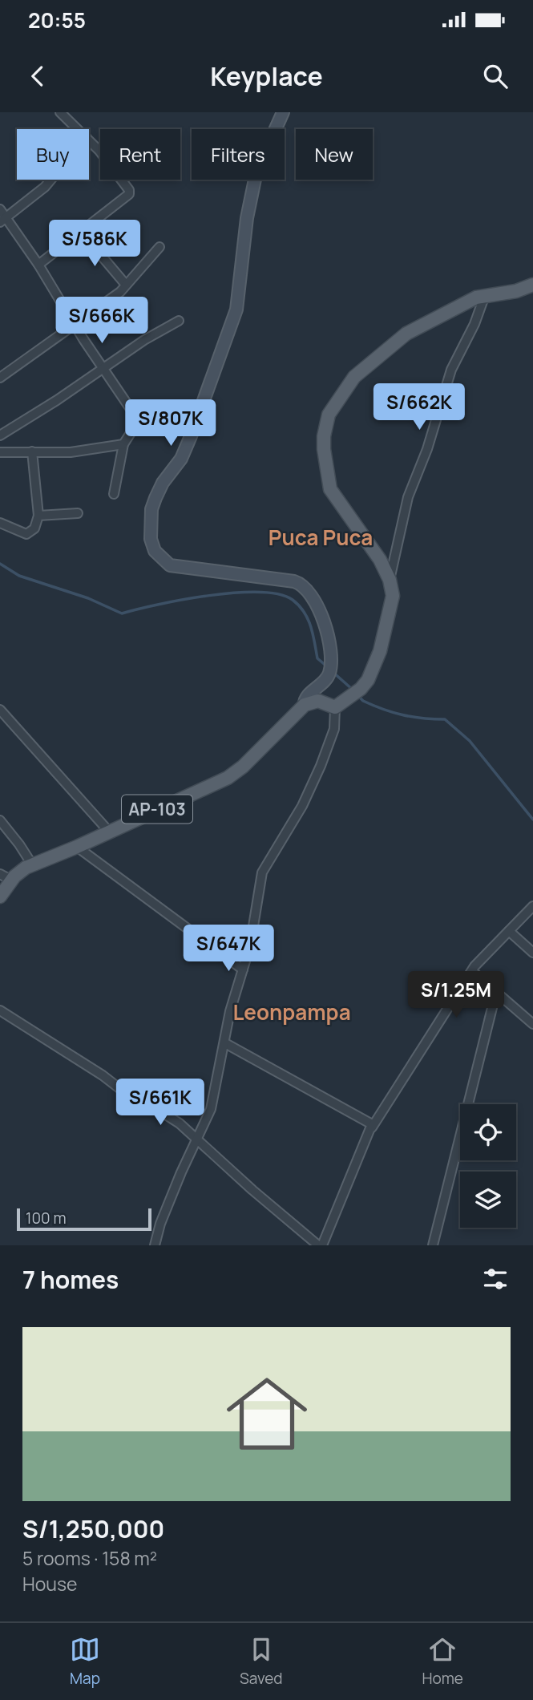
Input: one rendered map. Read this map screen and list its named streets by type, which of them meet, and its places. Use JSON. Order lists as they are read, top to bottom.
{
  "streets": {
    "main road": ["AP-103"]
  },
  "districts": ["Puca Puca", "Leonpampa"],
  "scale_bar": "100 m",
  "page": {
    "status": "20:55",
    "header": "Keyplace",
    "chip": [
      "Buy",
      "Rent",
      "Filters",
      "New"
    ],
    "price": [
      "S/586K",
      "S/666K",
      "S/662K",
      "S/807K",
      "S/647K",
      "S/1.25M",
      "S/661K"
    ],
    "scale": "100 m",
    "heading": "7 homes",
    "list": [
      {
        "name": "S/1,250,000",
        "note": "5 rooms · 158 m² · House"
      }
    ],
    "tabs": ["Map", "Saved", "Home"]
  }
}
